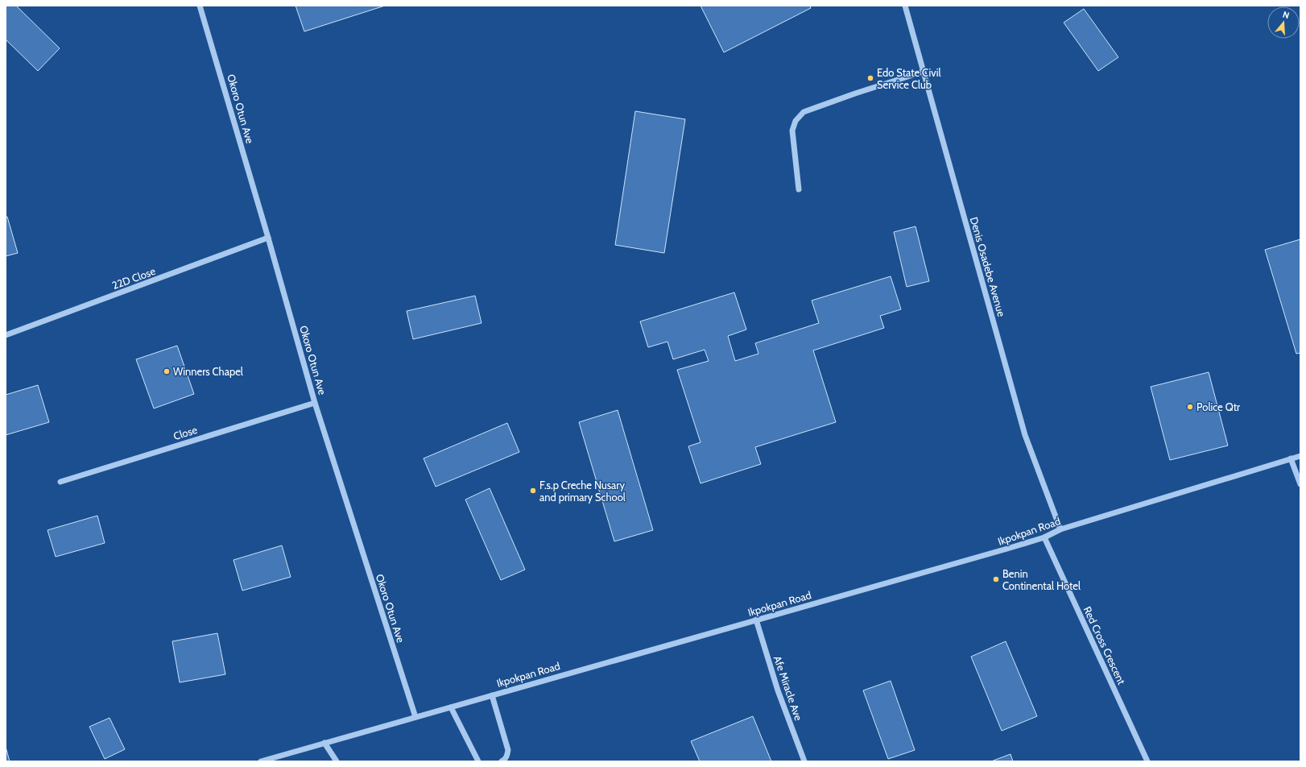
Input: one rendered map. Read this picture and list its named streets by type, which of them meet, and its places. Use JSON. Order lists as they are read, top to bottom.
{
  "streets": {
    "street": [
      "Okoro Otun Ave",
      "Denis Osadebe Avenue",
      "22D Close",
      "Close",
      "Ikpokpan Road",
      "Red Cross Crescent",
      "Afe Miracle Ave"
    ]
  },
  "crossings": [
    ["Okoro Otun Ave", "22D Close"],
    ["Okoro Otun Ave", "Close"],
    ["Okoro Otun Ave", "Ikpokpan Road"],
    ["Denis Osadebe Avenue", "Ikpokpan Road"],
    ["Ikpokpan Road", "Red Cross Crescent"],
    ["Ikpokpan Road", "Afe Miracle Ave"]
  ],
  "places": [
    "Edo State Civil Service Club",
    "Winners Chapel",
    "Police Qtr",
    "F.s.p Creche Nusary and primary School",
    "Benin Continental Hotel"
  ],
  "north": "top"
}
